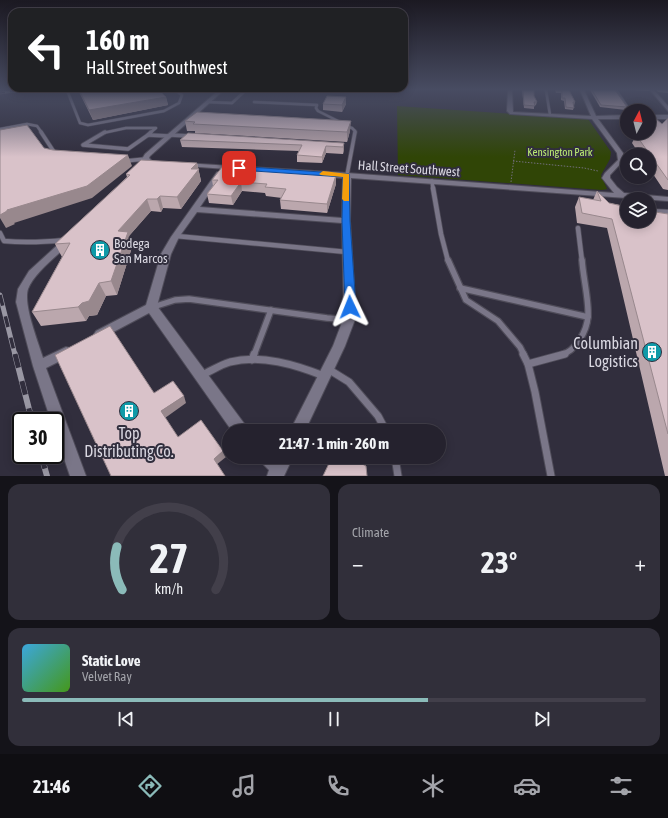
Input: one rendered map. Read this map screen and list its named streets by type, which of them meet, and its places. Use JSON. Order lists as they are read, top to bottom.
{
  "streets": {
    "street": ["Hall Street Southwest"]
  },
  "parks": ["Kensington Park"],
  "places": {
    "building": ["Bodega San Marcos", "Columbian Logistics", "Top Distributing Co."]
  },
  "north": "top",
  "page": {
    "turn": ["160 m", "Hall Street Southwest"],
    "limit": "30",
    "trip": "21:47 · 1 min · 260 m",
    "tile": "Climate",
    "heat": ["−", "23°", "+"],
    "song": ["Static Love", "Velvet Ray"],
    "tabs": "21:46",
    "gauge": ["27", "km/h"]
  }
}
